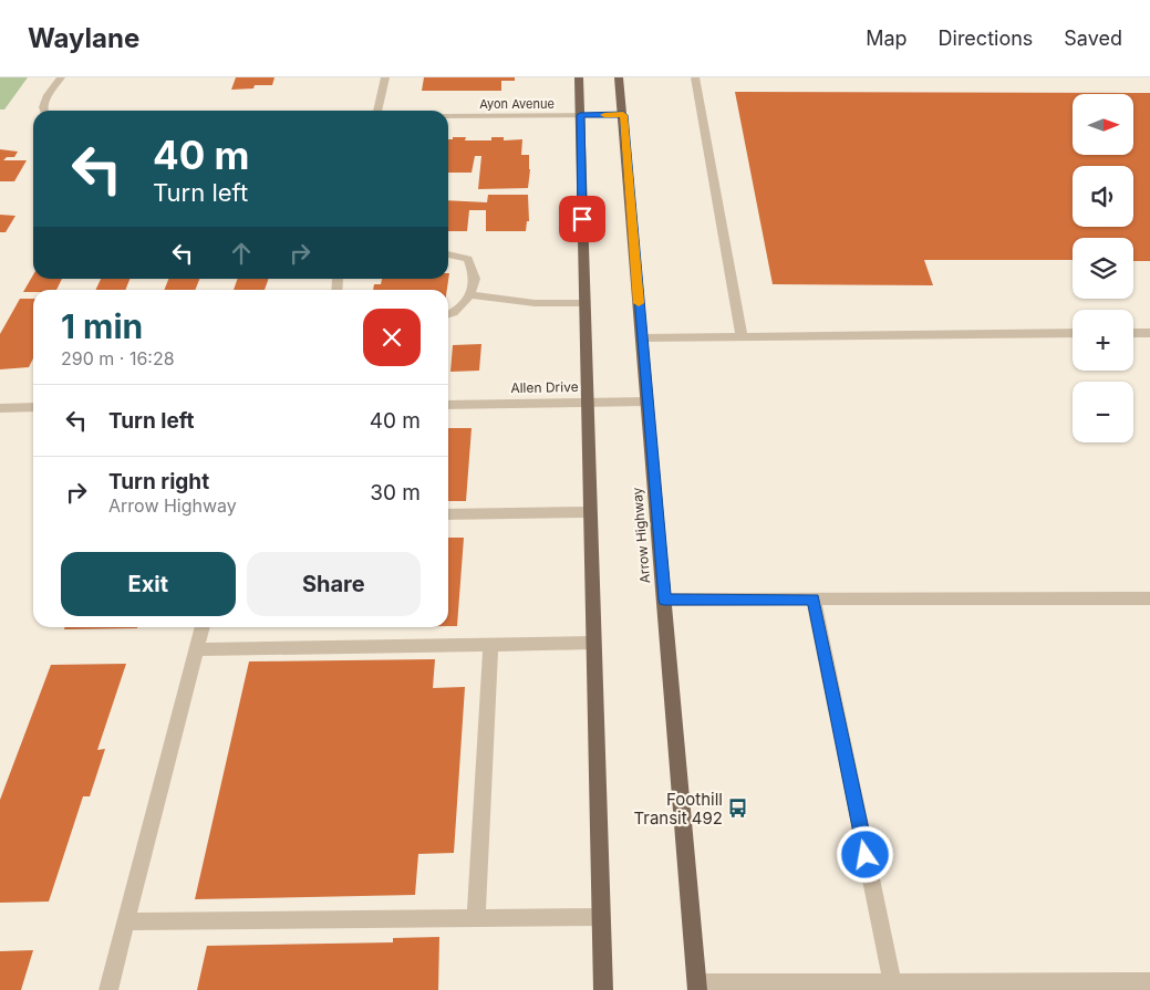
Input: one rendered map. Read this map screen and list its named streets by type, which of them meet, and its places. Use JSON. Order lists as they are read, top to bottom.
{
  "streets": {
    "main road": ["Arrow Highway"],
    "street": ["Ayon Avenue", "Allen Drive"]
  },
  "crossings": [
    ["Ayon Avenue", "Arrow Highway"],
    ["Allen Drive", "Arrow Highway"]
  ],
  "places": {
    "bus stop": ["Foothill Transit 492"]
  },
  "north": "right",
  "page": {
    "header": "Waylane",
    "nav": ["Map", "Directions", "Saved"],
    "map_buttons": ["+", "−"],
    "turn": ["40 m", "Turn left"],
    "heading": ["1 min", "290 m · 16:28"],
    "list": [
      {
        "name": "Turn left",
        "value": "40 m"
      },
      {
        "name": "Turn right",
        "note": "Arrow Highway",
        "value": "30 m"
      }
    ],
    "buttons": ["Exit", "Share"]
  }
}
